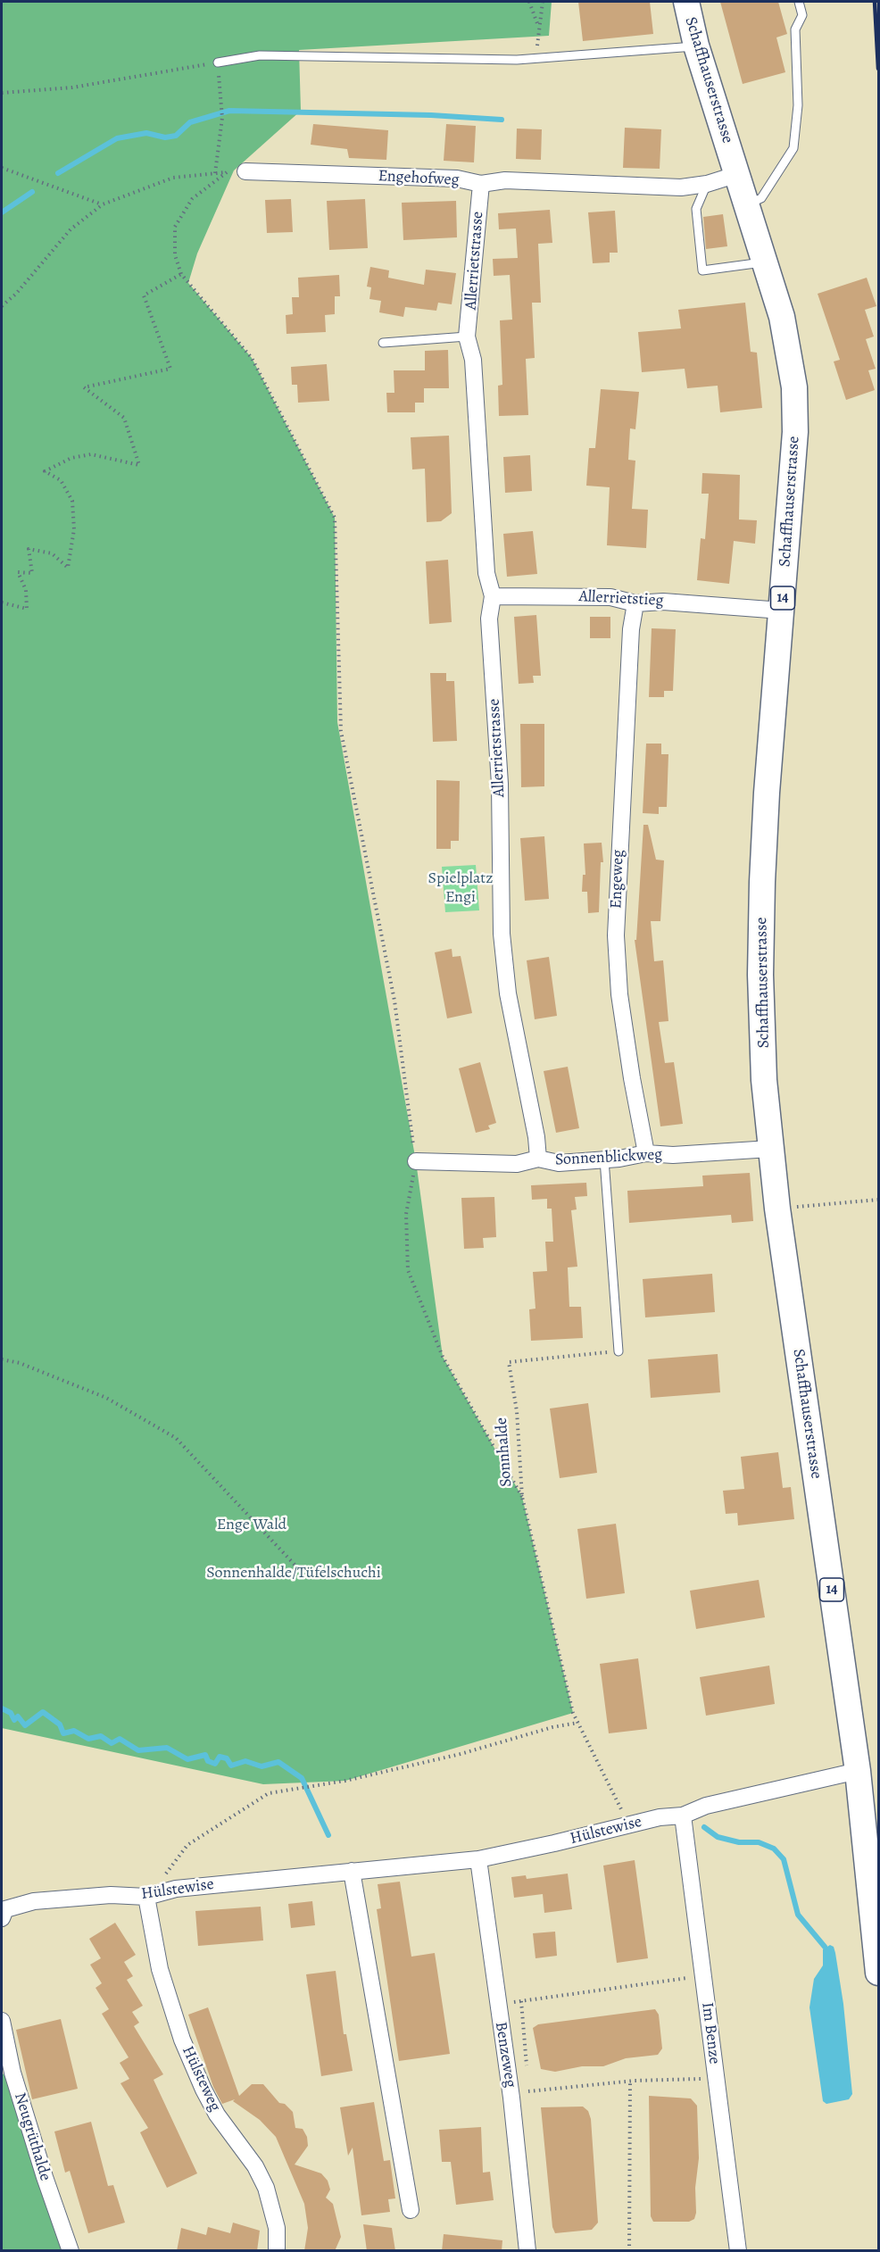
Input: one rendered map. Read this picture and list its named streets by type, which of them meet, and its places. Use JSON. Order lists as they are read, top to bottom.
{
  "streets": {
    "main road": ["Schaffhauserstrasse", "14"],
    "street": [
      "Engehofweg",
      "Allerrietstrasse",
      "Allerrietstieg",
      "Engeweg",
      "Sonnenblickweg",
      "Hülstewise",
      "Im Benze",
      "Benzeweg",
      "Hülsteweg",
      "Neugrüthalde"
    ],
    "path": ["Sonnhalde"]
  },
  "crossings": [
    ["Schaffhauserstrasse", "Engehofweg"],
    ["Schaffhauserstrasse", "Allerrietstieg"],
    ["Schaffhauserstrasse", "Sonnenblickweg"],
    ["Schaffhauserstrasse", "Hülstewise"],
    ["Engehofweg", "Allerrietstrasse"],
    ["Allerrietstrasse", "Allerrietstieg"],
    ["Allerrietstrasse", "Sonnenblickweg"],
    ["Allerrietstieg", "Engeweg"],
    ["Engeweg", "Sonnenblickweg"],
    ["Sonnhalde", "Hülstewise"],
    ["Hülstewise", "Im Benze"],
    ["Hülstewise", "Benzeweg"],
    ["Hülstewise", "Hülsteweg"]
  ],
  "parks": ["Spielplatz Engi", "Enge Wald", "Sonnenhalde/Tüfelschuchi"]
}
